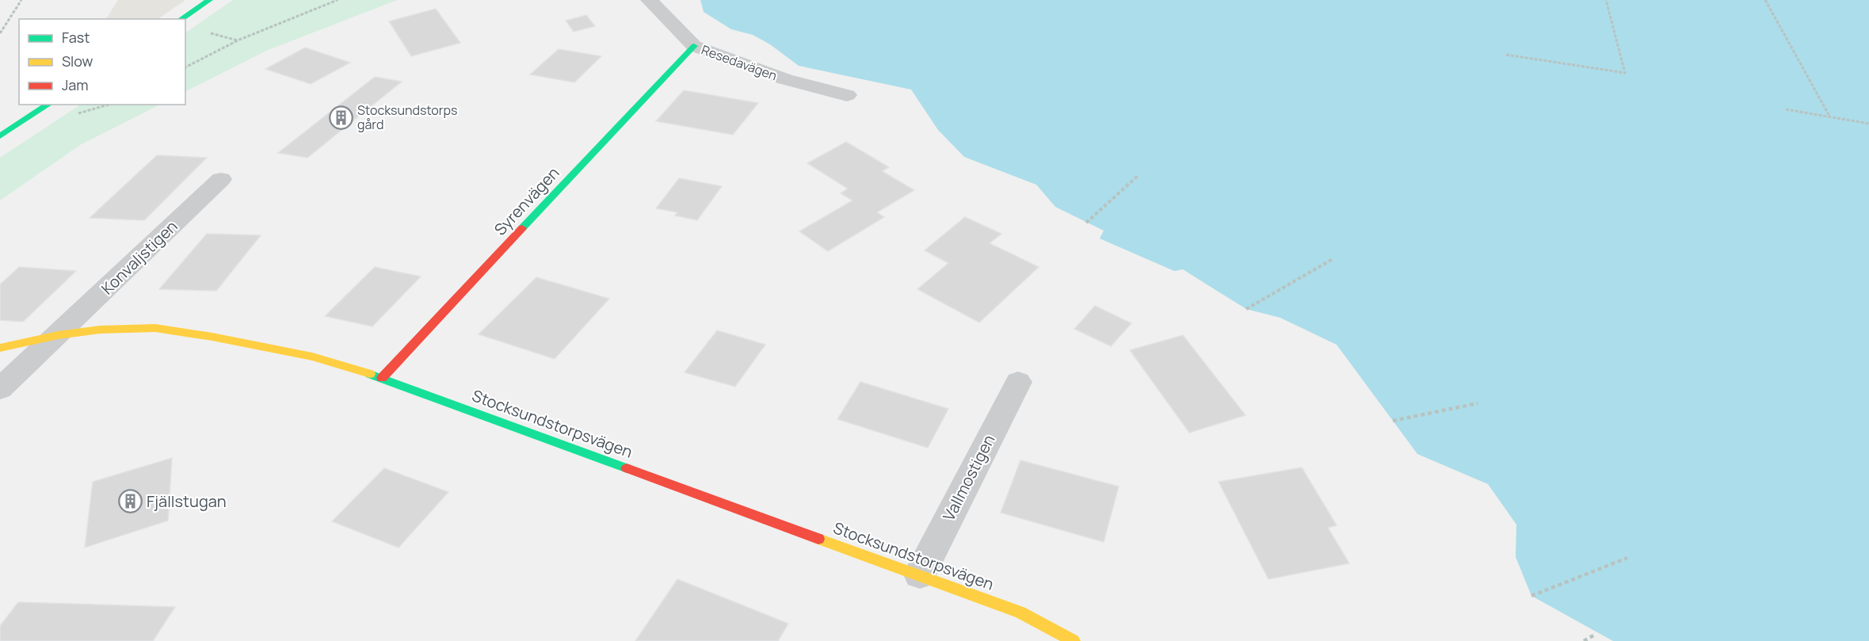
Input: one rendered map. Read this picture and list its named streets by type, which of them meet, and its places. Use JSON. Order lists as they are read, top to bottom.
{
  "streets": {
    "street": [
      "Resedavägen",
      "Syrenvägen",
      "Konvaljstigen",
      "Stocksundstorpsvägen",
      "Vallmostigen"
    ]
  },
  "crossings": [
    ["Resedavägen", "Syrenvägen"],
    ["Syrenvägen", "Stocksundstorpsvägen"],
    ["Konvaljstigen", "Stocksundstorpsvägen"],
    ["Stocksundstorpsvägen", "Vallmostigen"]
  ],
  "places": {
    "building": ["Stocksundstorps gård", "Fjällstugan"]
  },
  "legend": ["Fast", "Slow", "Jam"]
}
